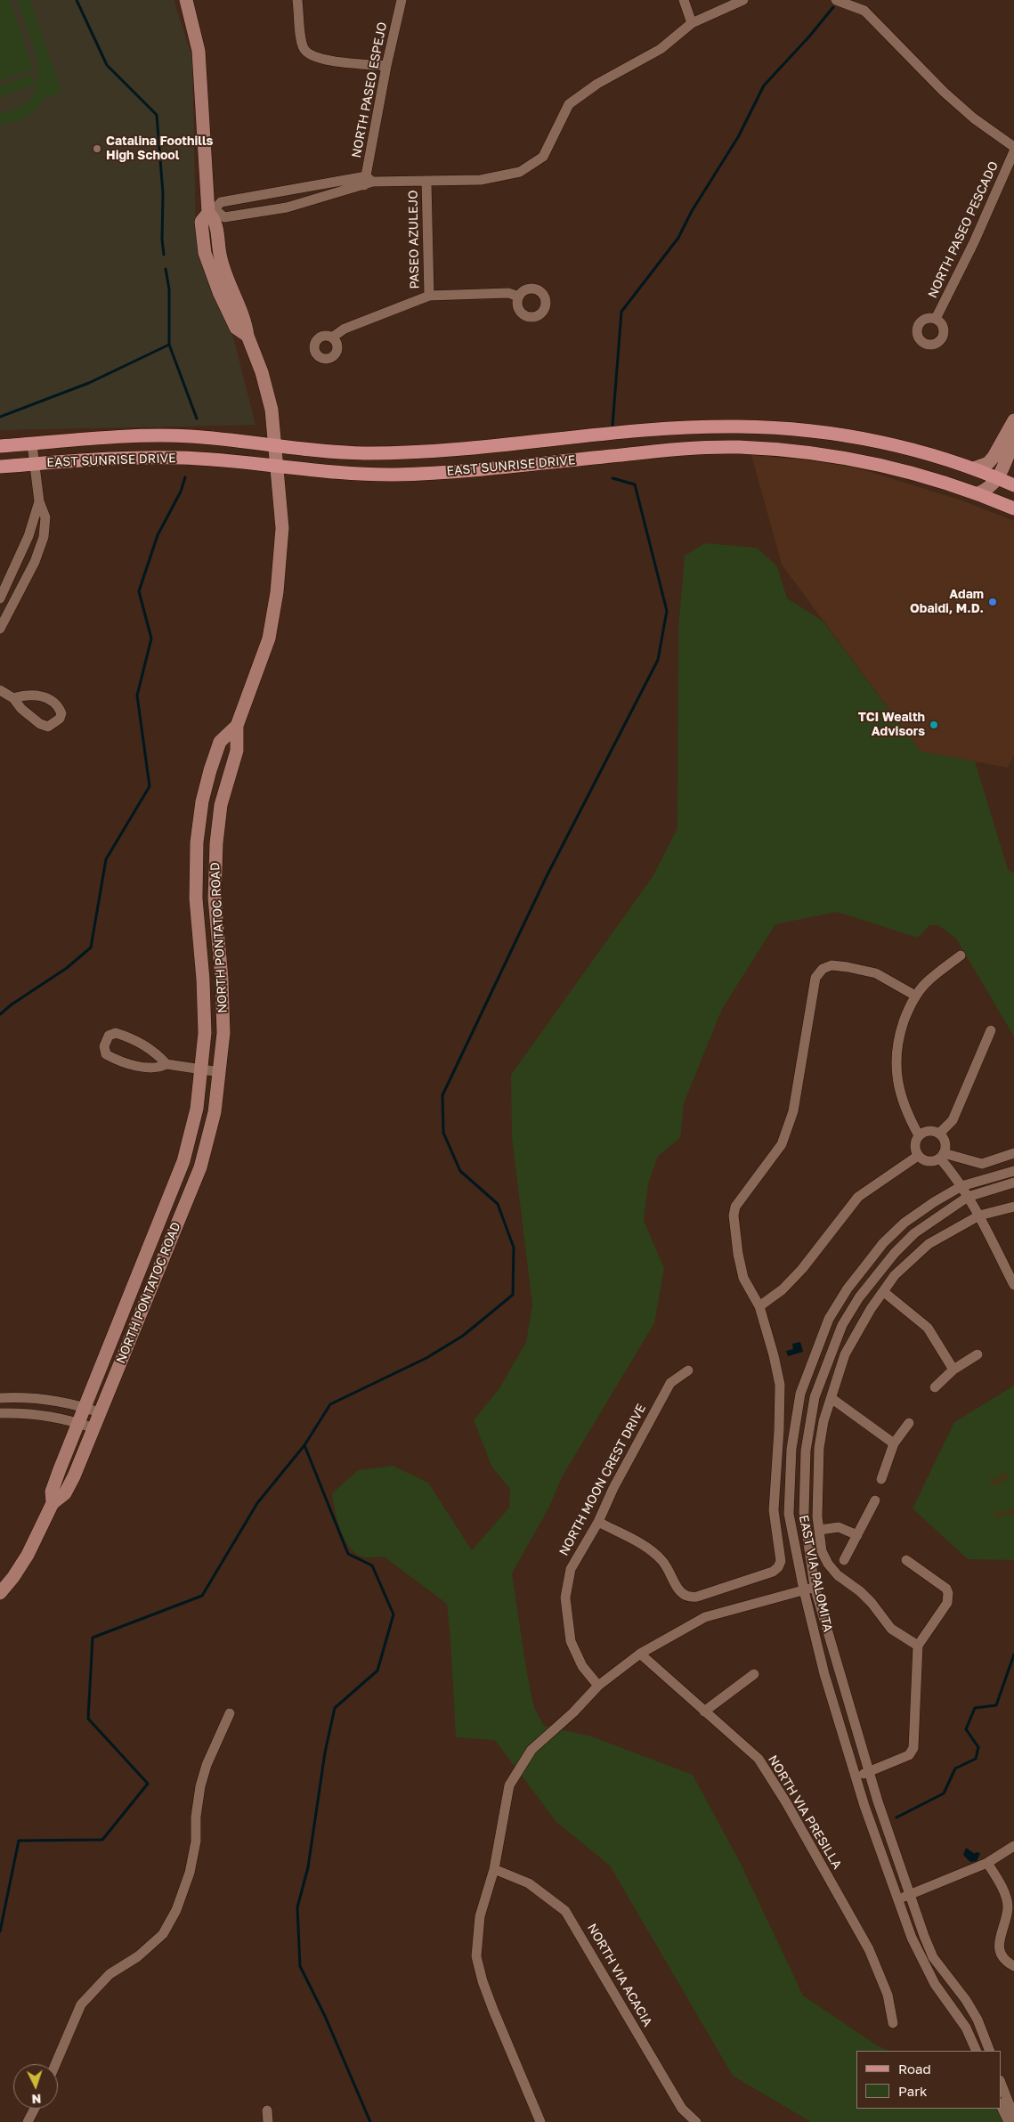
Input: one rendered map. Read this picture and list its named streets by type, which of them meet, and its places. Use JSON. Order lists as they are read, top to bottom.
{
  "streets": {
    "main road": ["EAST SUNRISE DRIVE"],
    "street": [
      "NORTH PASEO ESPEJO",
      "NORTH PASEO PESCADO",
      "PASEO AZULEJO",
      "NORTH PONTATOC ROAD",
      "NORTH MOON CREST DRIVE",
      "EAST VIA PALOMITA",
      "NORTH VIA PRESILLA",
      "NORTH VIA ACACIA"
    ]
  },
  "crossings": [
    ["EAST SUNRISE DRIVE", "NORTH PONTATOC ROAD"]
  ],
  "places": ["Catalina Foothills High School", "Adam Obaidi, M.D.", "TCI Wealth Advisors"],
  "legend": ["Road", "Park"],
  "north": "bottom"
}
